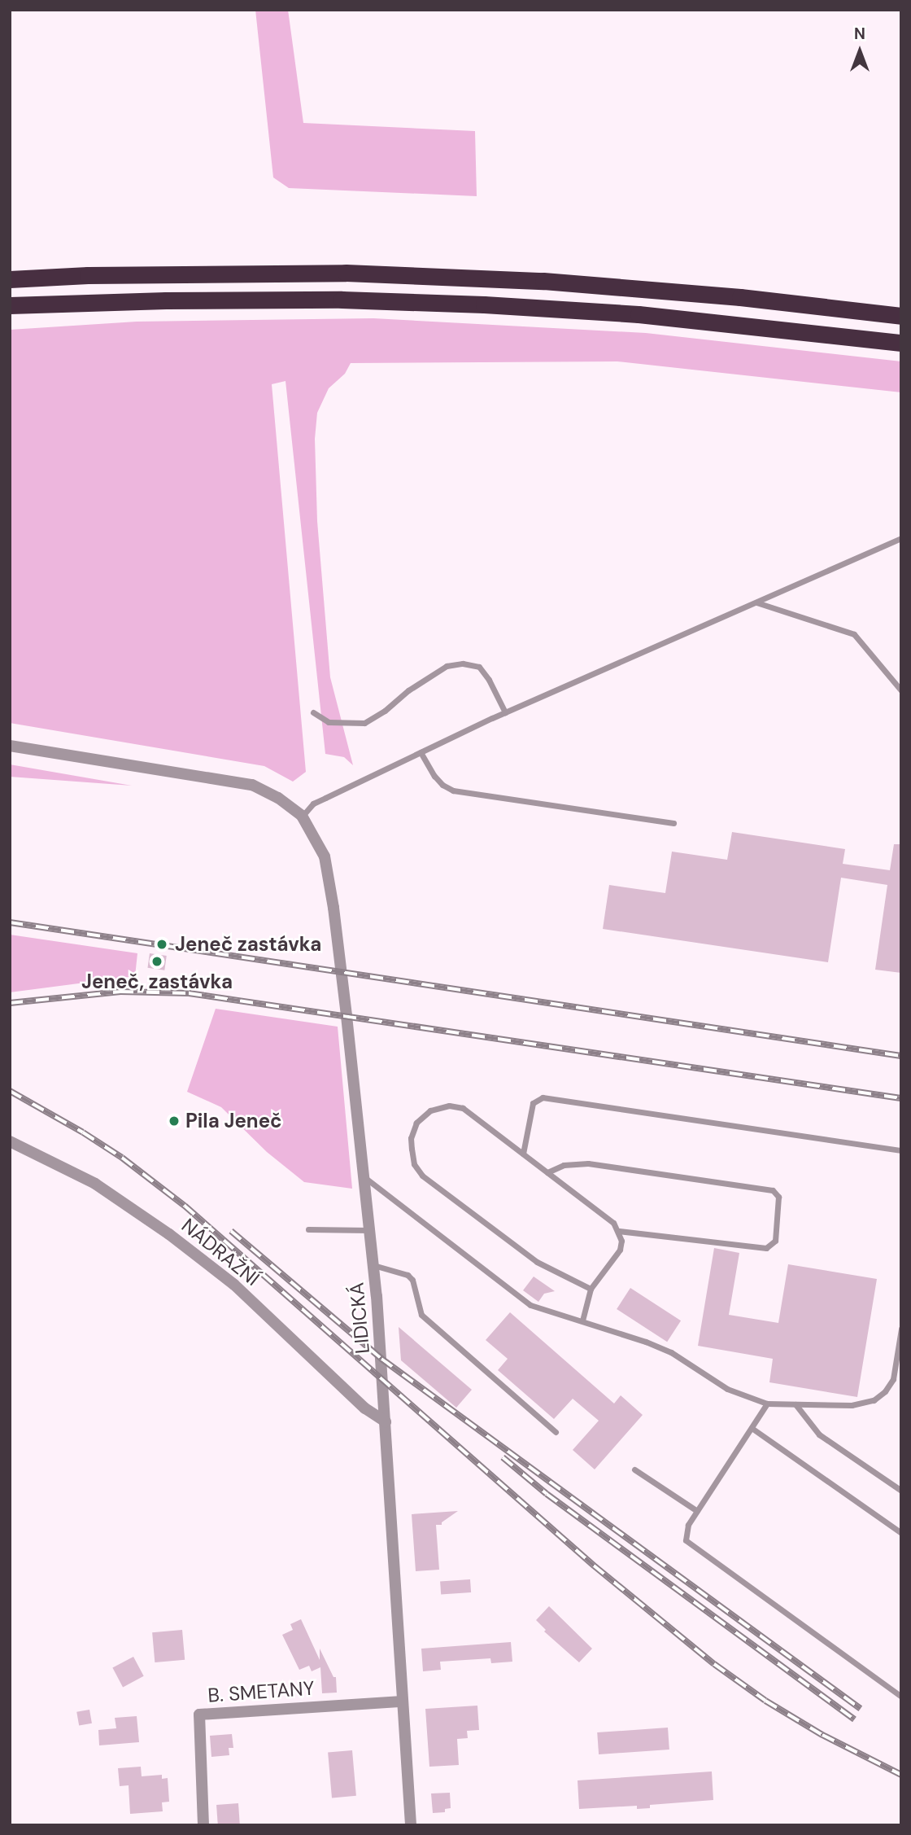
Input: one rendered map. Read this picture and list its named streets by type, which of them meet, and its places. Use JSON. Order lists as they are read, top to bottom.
{
  "streets": {
    "street": ["NÁDRAŽNÍ", "LIDICKÁ", "B. SMETANY"]
  },
  "crossings": [
    ["NÁDRAŽNÍ", "LIDICKÁ"],
    ["LIDICKÁ", "B. SMETANY"]
  ],
  "places": ["Jeneč zastávka", "Jeneč, zastávka", "Pila Jeneč"],
  "north": "top"
}
